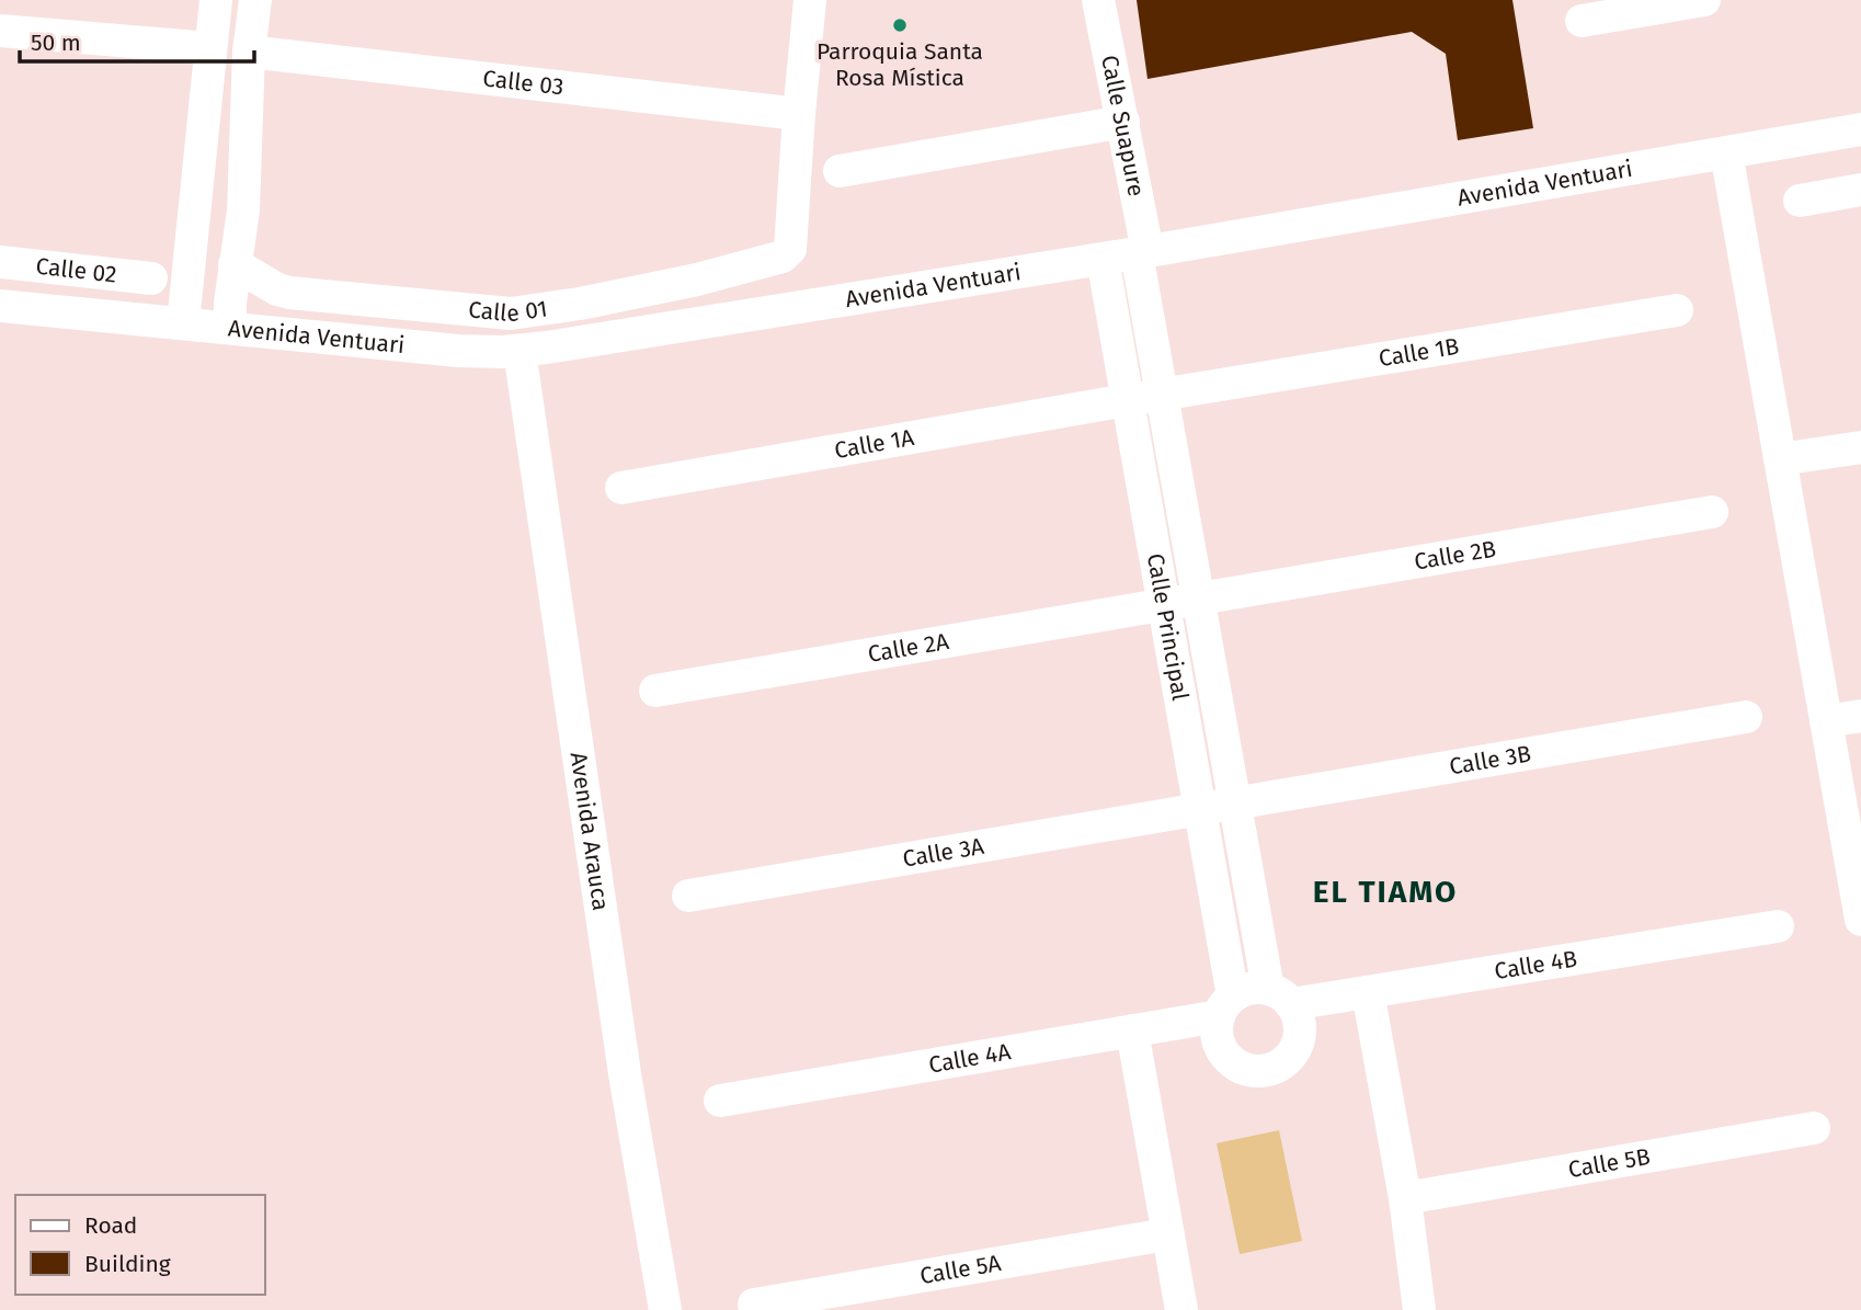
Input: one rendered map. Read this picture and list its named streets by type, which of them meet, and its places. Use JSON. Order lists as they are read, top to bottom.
{
  "streets": {
    "street": [
      "Calle 03",
      "Calle Suapure",
      "Avenida Ventuari",
      "Calle 02",
      "Calle 01",
      "Calle 1B",
      "Calle 1A",
      "Calle 2B",
      "Calle Principal",
      "Calle 2A",
      "Calle 3B",
      "Avenida Arauca",
      "Calle 3A",
      "Calle 4B",
      "Calle 4A",
      "Calle 5B",
      "Calle 5A"
    ]
  },
  "crossings": [
    ["Calle 03", "Calle 01"],
    ["Calle Suapure", "Avenida Ventuari"],
    ["Calle Suapure", "Calle Principal"],
    ["Avenida Ventuari", "Calle Principal"],
    ["Avenida Ventuari", "Avenida Arauca"],
    ["Calle 1B", "Calle 1A"],
    ["Calle 1B", "Calle Principal"],
    ["Calle 1A", "Calle Principal"],
    ["Calle 2B", "Calle Principal"],
    ["Calle 2B", "Calle 2A"],
    ["Calle Principal", "Calle 2A"],
    ["Calle Principal", "Calle 3B"],
    ["Calle Principal", "Calle 3A"],
    ["Calle Principal", "Calle 4B"],
    ["Calle Principal", "Calle 4A"],
    ["Calle 3B", "Calle 3A"],
    ["Calle 4B", "Calle 4A"]
  ],
  "districts": ["EL TIAMO"],
  "places": ["Parroquia Santa Rosa Mística"],
  "legend": ["Road", "Building"],
  "scale_bar": "50 m"
}
